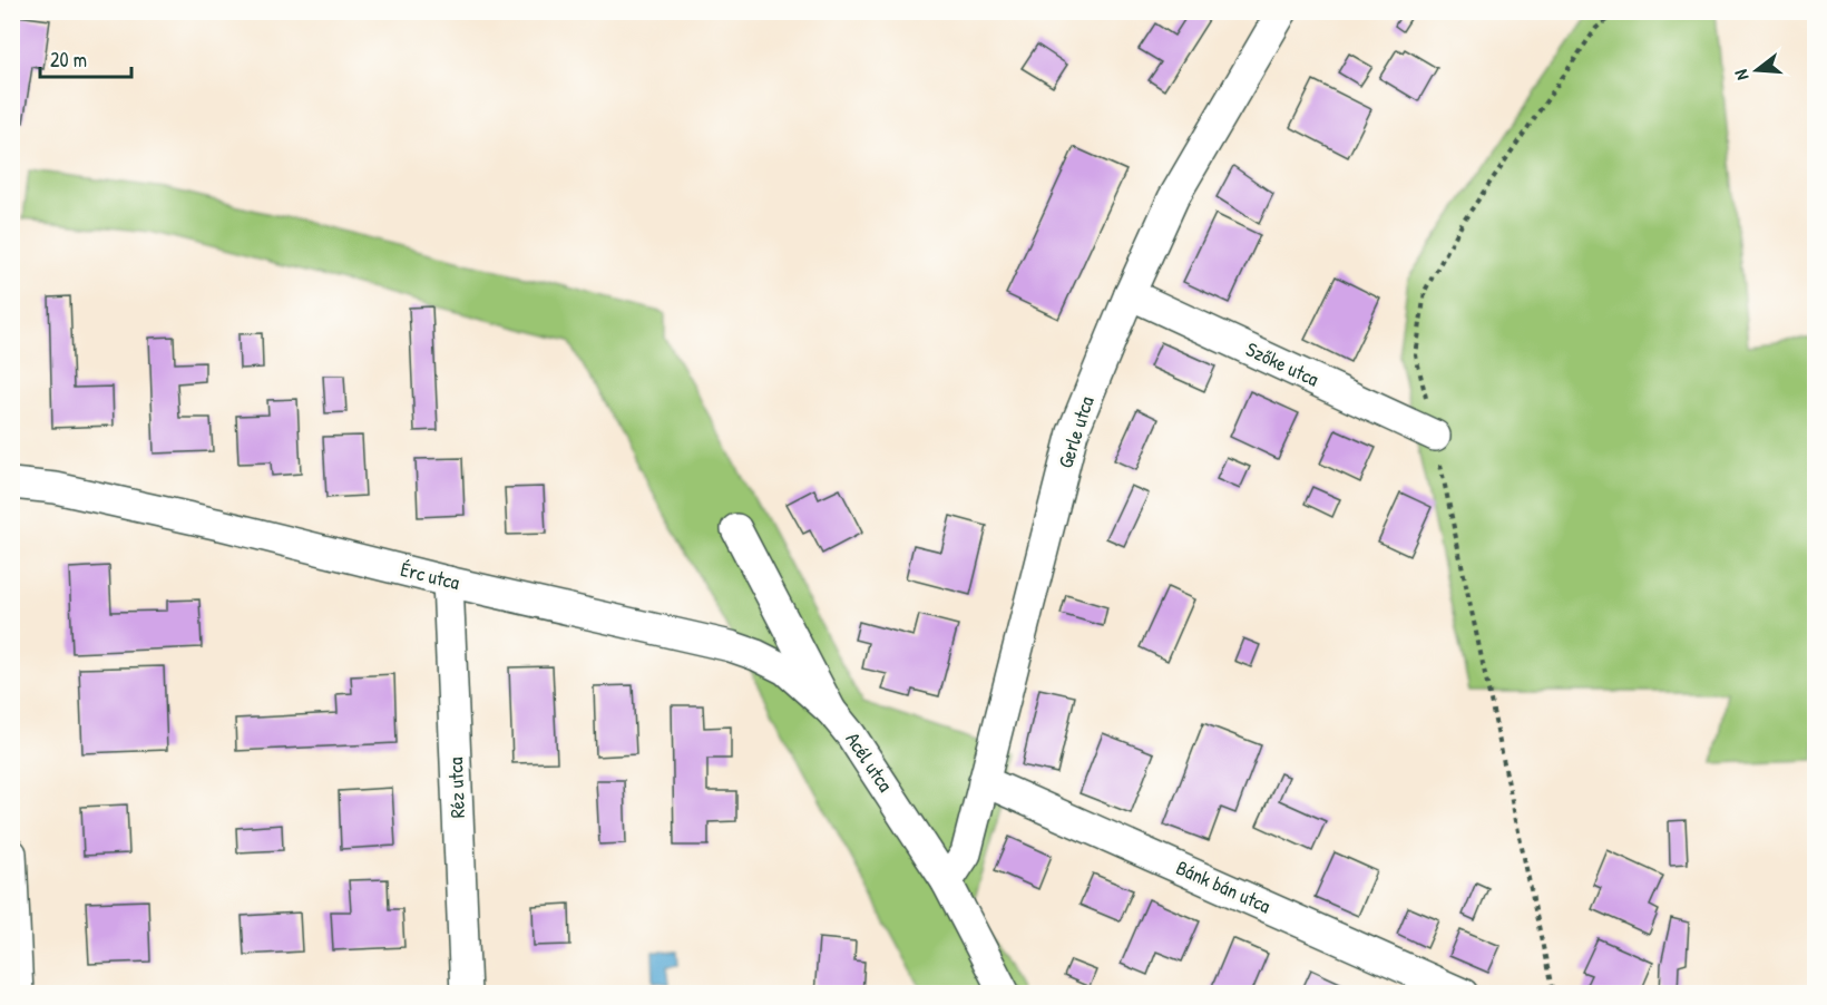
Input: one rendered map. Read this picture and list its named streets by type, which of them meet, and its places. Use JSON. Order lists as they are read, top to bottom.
{
  "streets": {
    "street": [
      "Szőke utca",
      "Gerle utca",
      "Érc utca",
      "Acél utca",
      "Réz utca",
      "Bánk bán utca"
    ]
  },
  "crossings": [
    ["Szőke utca", "Gerle utca"],
    ["Gerle utca", "Acél utca"],
    ["Gerle utca", "Bánk bán utca"],
    ["Érc utca", "Acél utca"],
    ["Érc utca", "Réz utca"]
  ],
  "scale_bar": "20 m",
  "north": "left"
}
